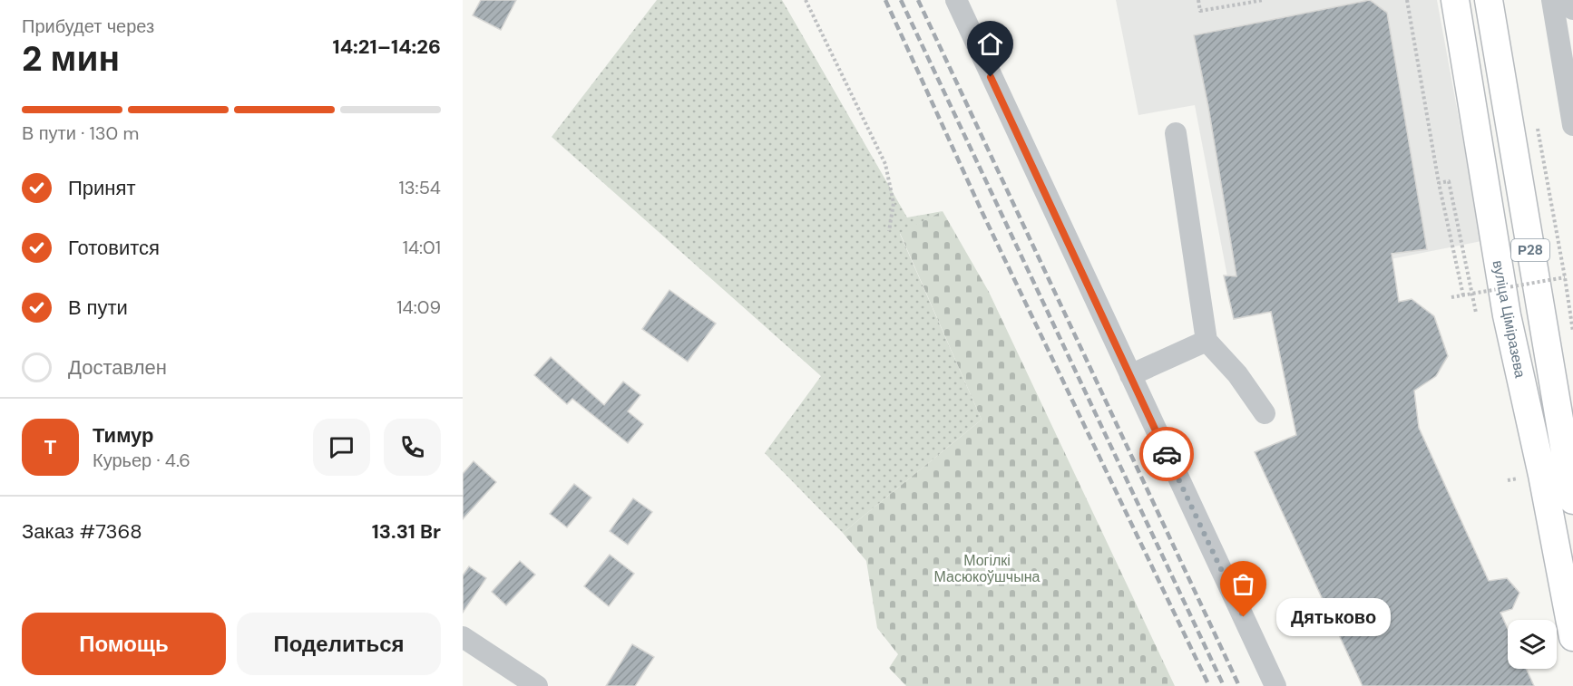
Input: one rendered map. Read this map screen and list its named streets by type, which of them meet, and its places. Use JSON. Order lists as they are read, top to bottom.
{
  "streets": {
    "main road": ["Р28", "вуліца Ціміразева"]
  },
  "parks": ["Могілкі Масюкоўшчына"],
  "places": ["Дятьково"],
  "page": {
    "heading": ["2 мин", "Прибудет через", "14:21–14:26"],
    "panel": [
      "Тимур",
      "Курьер · 4.6",
      "Заказ #7368",
      "13.31 Br"
    ],
    "bar": "В пути · 130 m",
    "list": [
      ["Принят", "13:54"],
      ["Готовится", "14:01"],
      ["В пути", "14:09"],
      "Доставлен"
    ],
    "round": "Т",
    "bubble": "Дятьково",
    "buttons": ["Помощь", "Поделиться"]
  }
}
